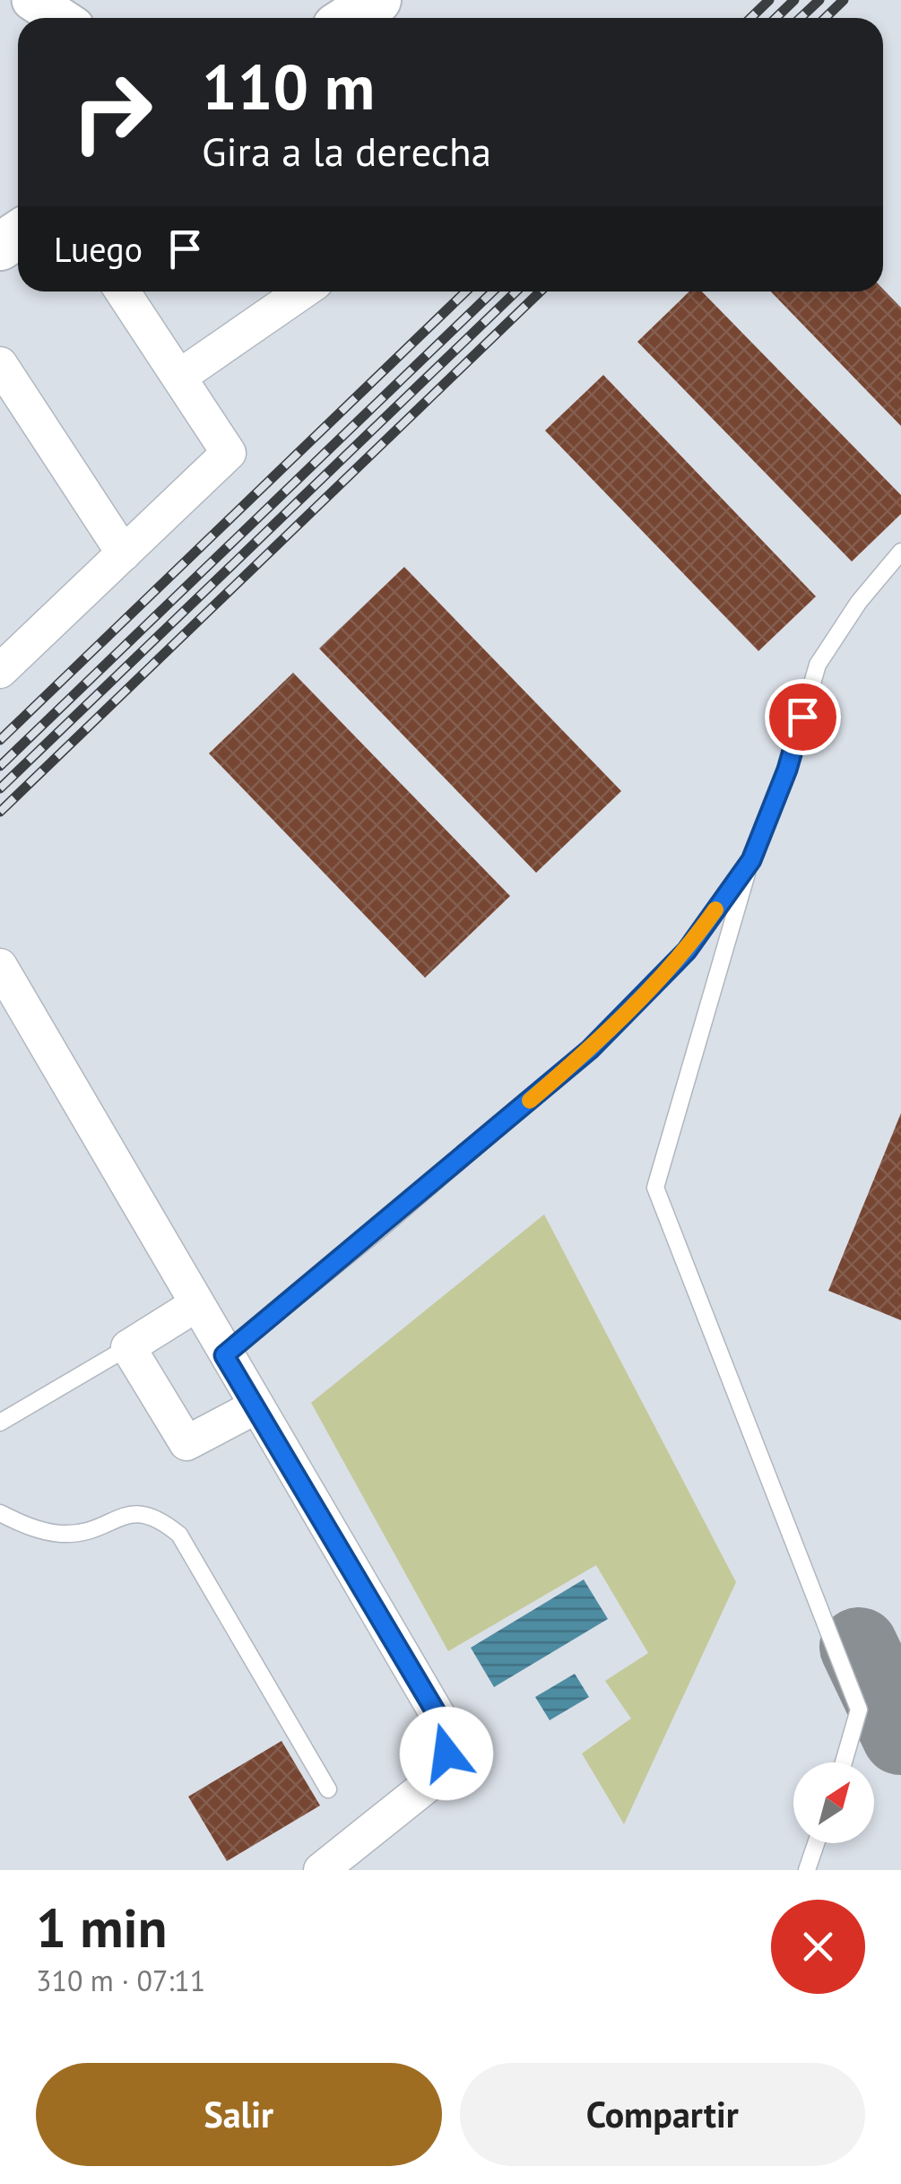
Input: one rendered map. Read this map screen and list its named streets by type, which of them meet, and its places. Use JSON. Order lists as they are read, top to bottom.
{
  "north": "top right",
  "page": {
    "turn": ["110 m", "Gira a la derecha"],
    "then": "Luego",
    "heading": ["1 min", "310 m · 07:11"],
    "buttons": ["Salir", "Compartir"]
  }
}
